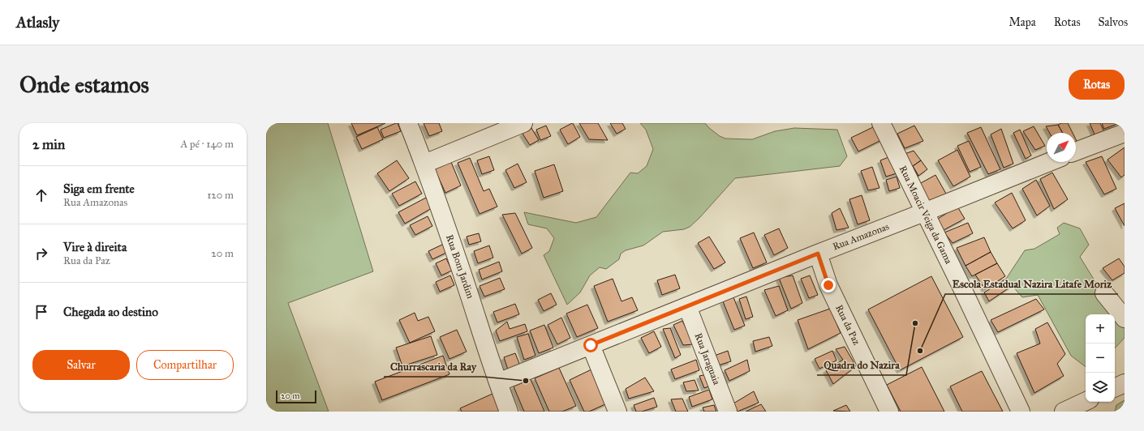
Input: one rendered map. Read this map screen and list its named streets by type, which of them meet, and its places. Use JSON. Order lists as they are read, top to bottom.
{
  "streets": {
    "street": [
      "Rua Moacir Veiga da Gama",
      "Rua Amazonas",
      "Rua Bom Jardim",
      "Rua da Paz",
      "Rua Jaraguaia"
    ]
  },
  "crossings": [
    ["Rua Moacir Veiga da Gama", "Rua Amazonas"],
    ["Rua Amazonas", "Rua Bom Jardim"],
    ["Rua Amazonas", "Rua da Paz"],
    ["Rua Amazonas", "Rua Jaraguaia"]
  ],
  "places": ["Quadra do Nazira", "Escola Estadual Nazira Litafe Moriz", "Churrascaria da Ray"],
  "scale_bar": "20 m",
  "north": "top right",
  "page": {
    "header": "Atlasly",
    "nav": ["Mapa", "Rotas", "Salvos"],
    "buttons": [
      "Rotas",
      ["Salvar", "Compartilhar"]
    ],
    "title": "Onde estamos",
    "heading": ["2 min", "A pé · 140 m"],
    "list": [
      ["Siga em frente", "Rua Amazonas", "120 m"],
      ["Vire à direita", "Rua da Paz", "20 m"],
      "Chegada ao destino"
    ],
    "map_buttons": ["+", "−"],
    "scale": "20 m"
  }
}
